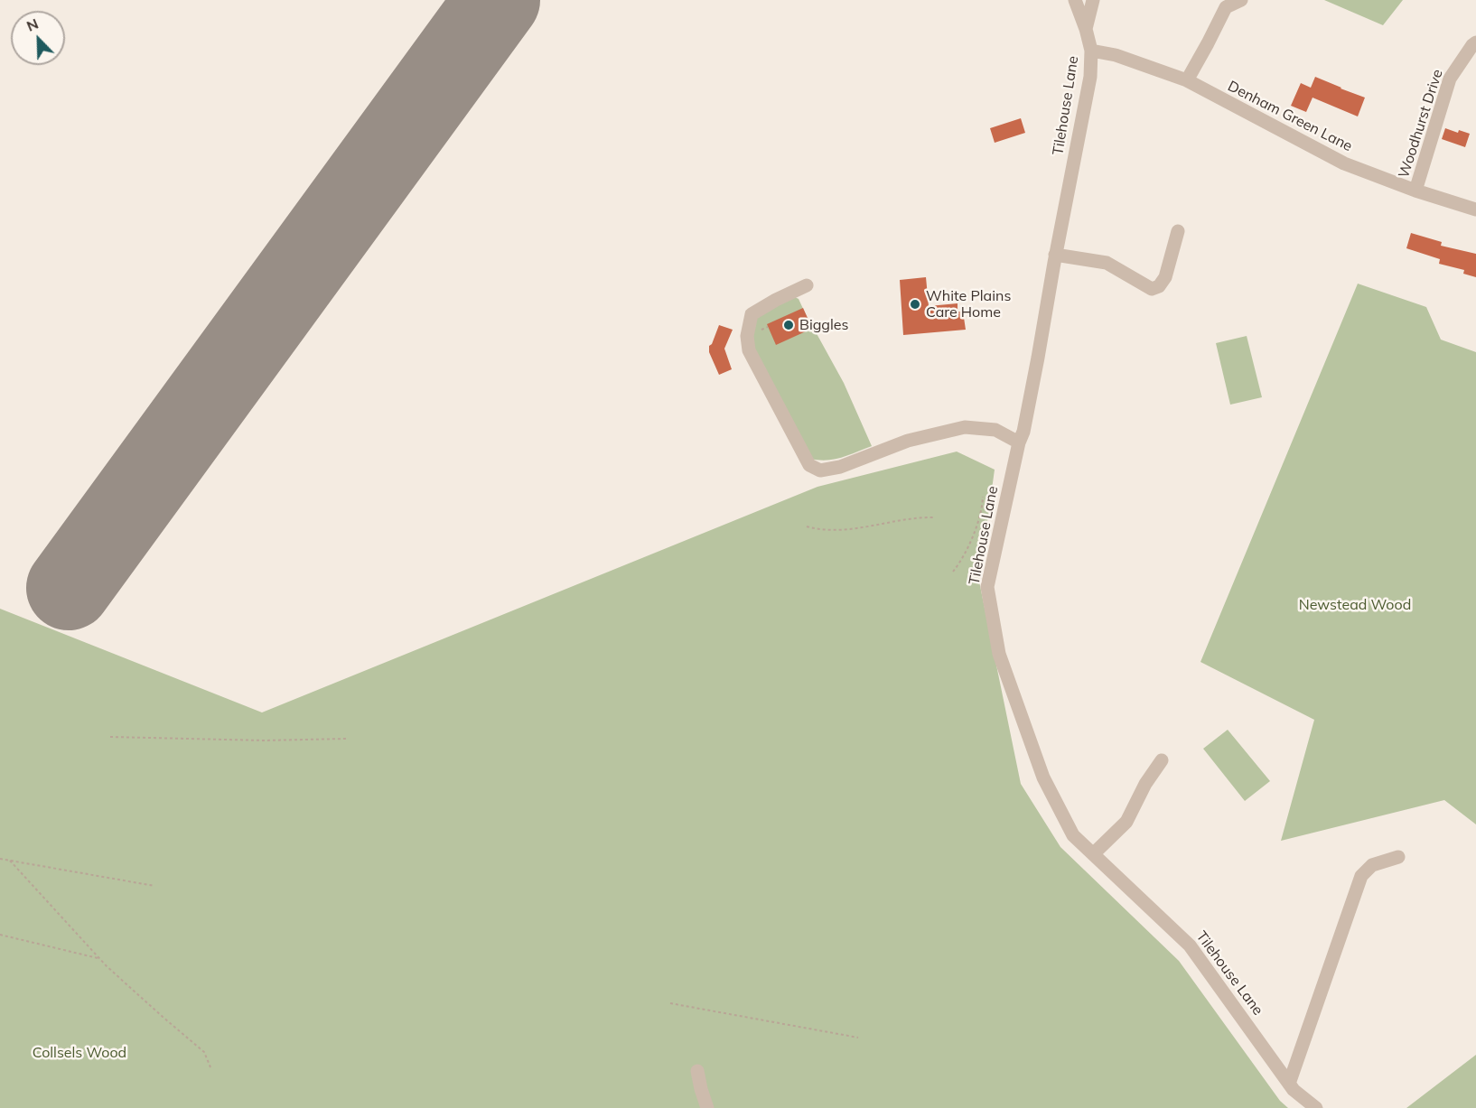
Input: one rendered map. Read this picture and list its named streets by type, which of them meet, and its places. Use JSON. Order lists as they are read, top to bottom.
{
  "streets": {
    "street": ["Tilehouse Lane", "Denham Green Lane", "Woodhurst Drive"]
  },
  "crossings": [
    ["Tilehouse Lane", "Denham Green Lane"],
    ["Denham Green Lane", "Woodhurst Drive"]
  ],
  "parks": ["Newstead Wood", "Collsels Wood"],
  "places": ["White Plains Care Home", "Biggles"],
  "north": "top left"
}
